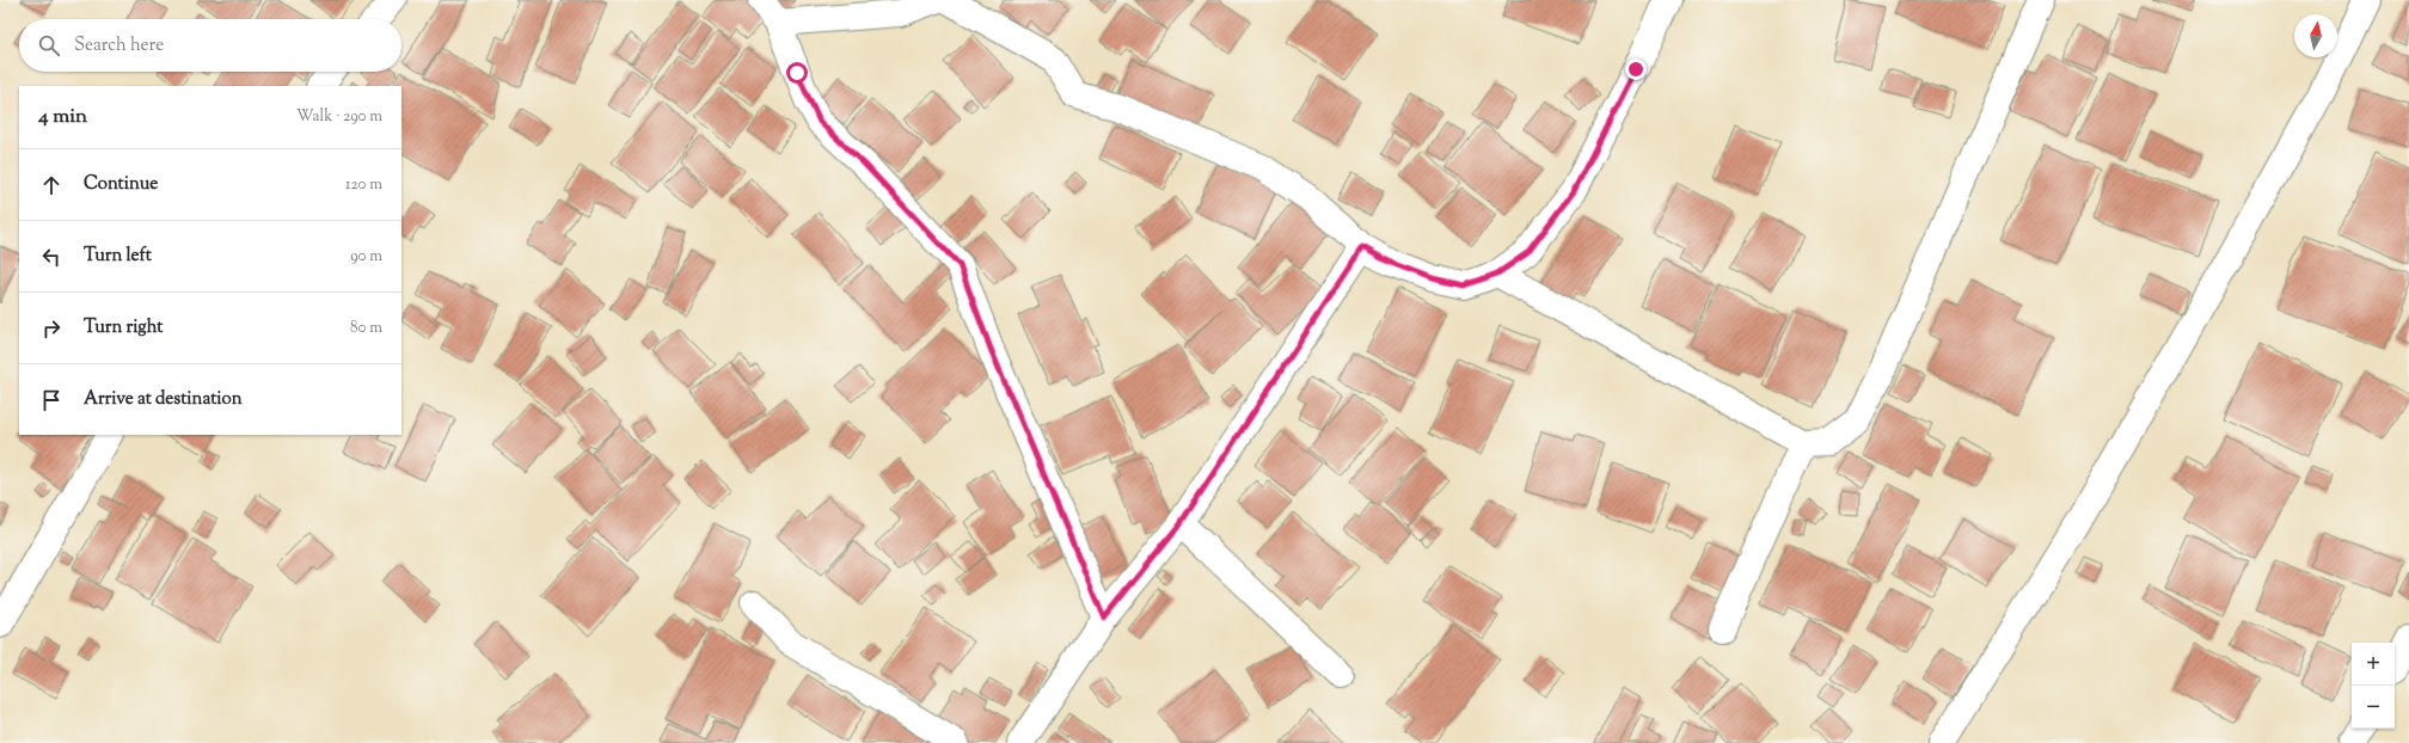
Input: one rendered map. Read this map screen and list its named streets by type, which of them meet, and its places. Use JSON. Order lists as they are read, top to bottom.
{
  "north": "top",
  "page": {
    "search": "Search here",
    "heading": ["4 min", "Walk · 290 m"],
    "list": [
      ["Continue", "120 m"],
      ["Turn left", "90 m"],
      ["Turn right", "80 m"],
      "Arrive at destination"
    ],
    "map_buttons": ["+", "−"]
  }
}
